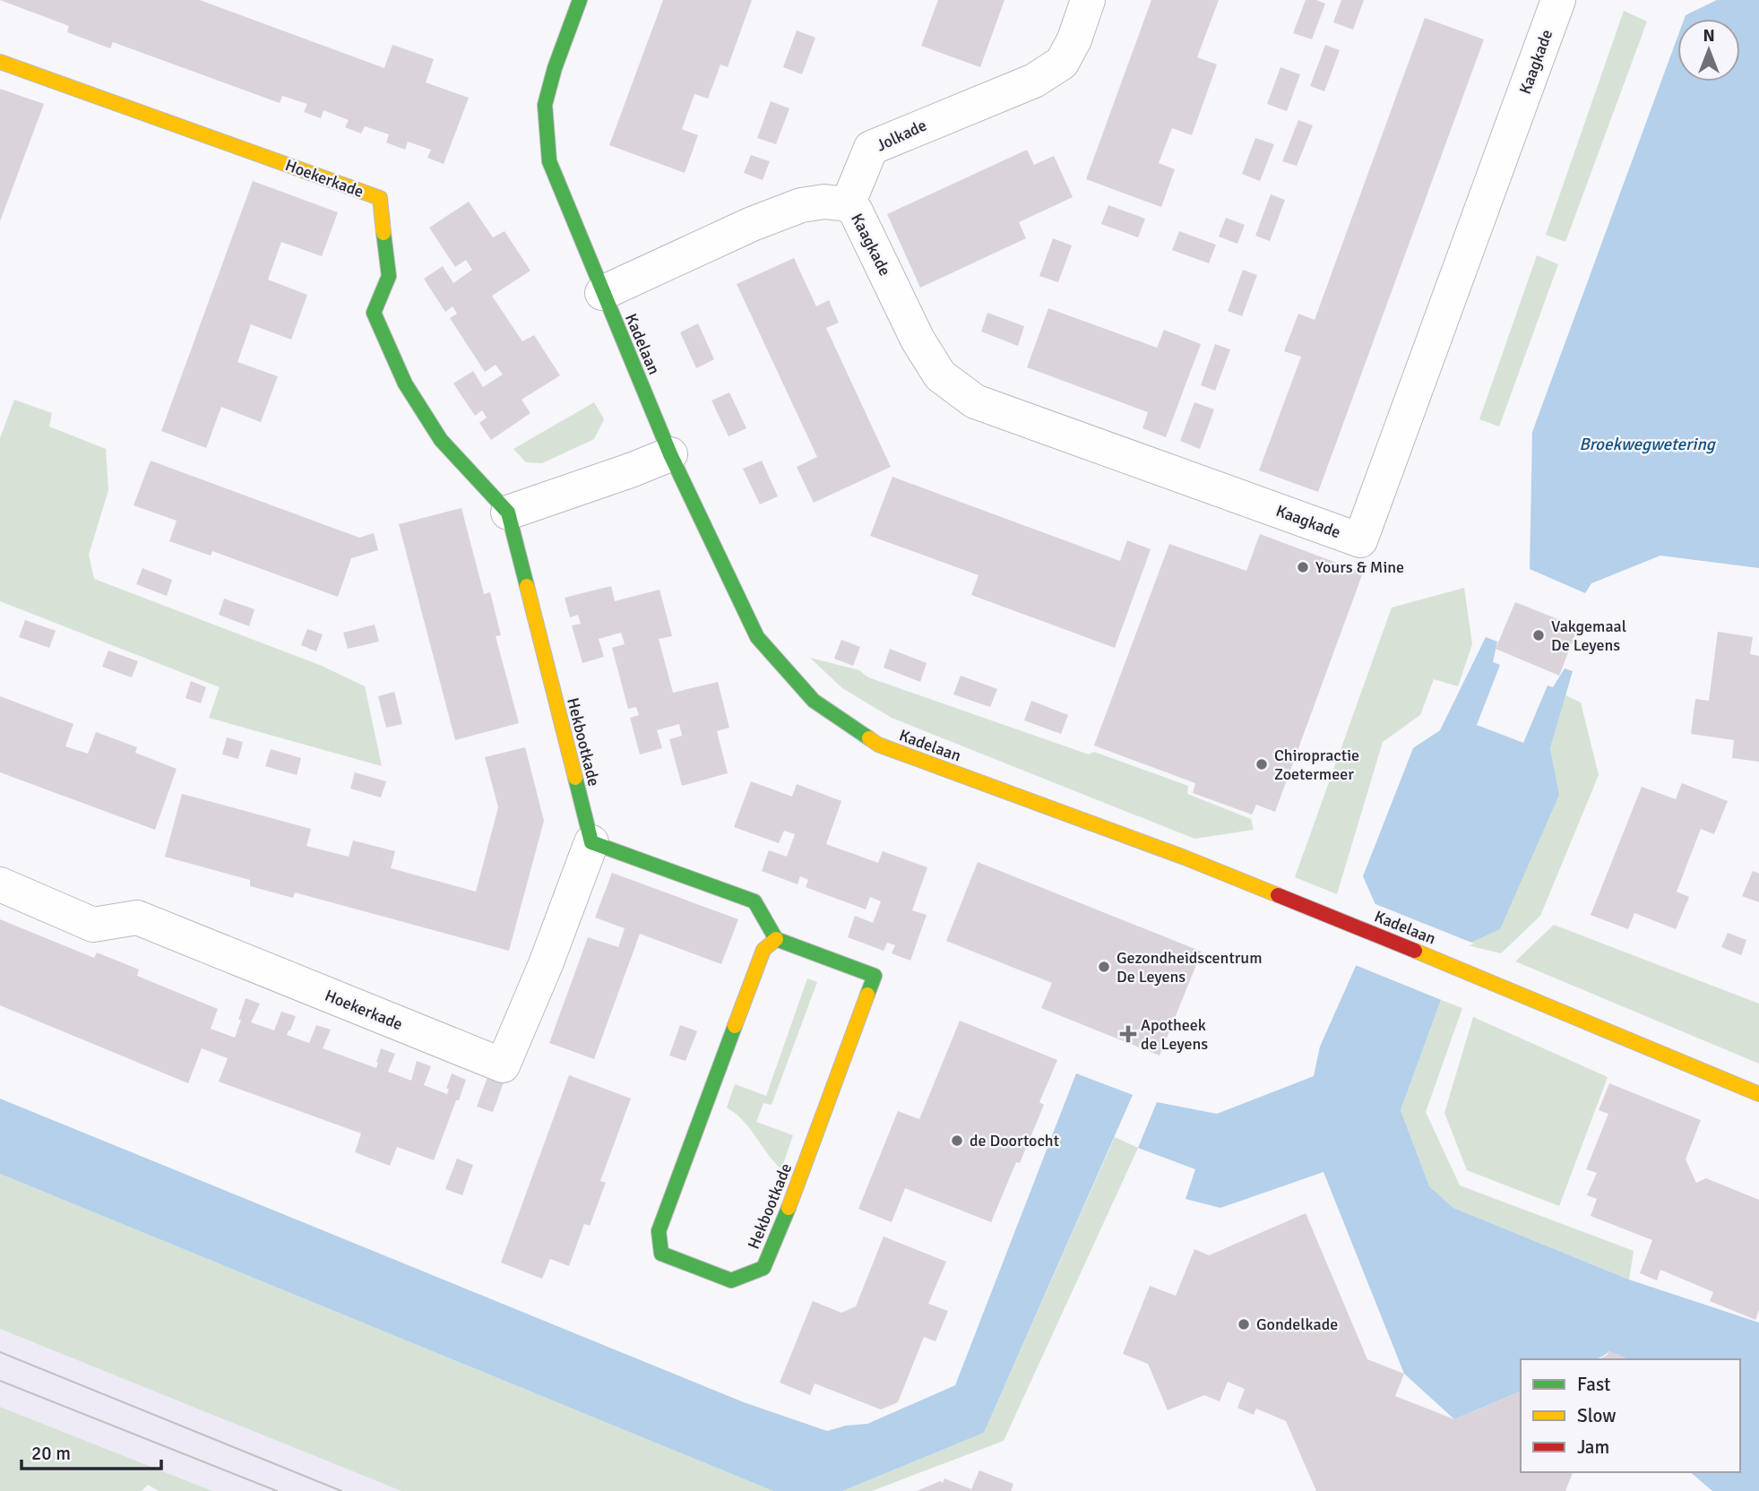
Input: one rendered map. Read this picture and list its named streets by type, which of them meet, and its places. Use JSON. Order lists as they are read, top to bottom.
{
  "streets": {
    "street": [
      "Kaagkade",
      "Jolkade",
      "Hoekerkade",
      "Kadelaan",
      "Hekbootkade"
    ]
  },
  "crossings": [
    ["Kaagkade", "Jolkade"],
    ["Hoekerkade", "Hekbootkade"]
  ],
  "water": ["Broekwegwetering"],
  "places": {
    "other": [
      "Yours & Mine",
      "Vakgemaal De Leyens",
      "Chiropractie Zoetermeer",
      "Gezondheidscentrum De Leyens",
      "de Doortocht",
      "Gondelkade"
    ],
    "health": ["Apotheek de Leyens"]
  },
  "legend": ["Fast", "Slow", "Jam"],
  "scale_bar": "20 m",
  "north": "top"
}
